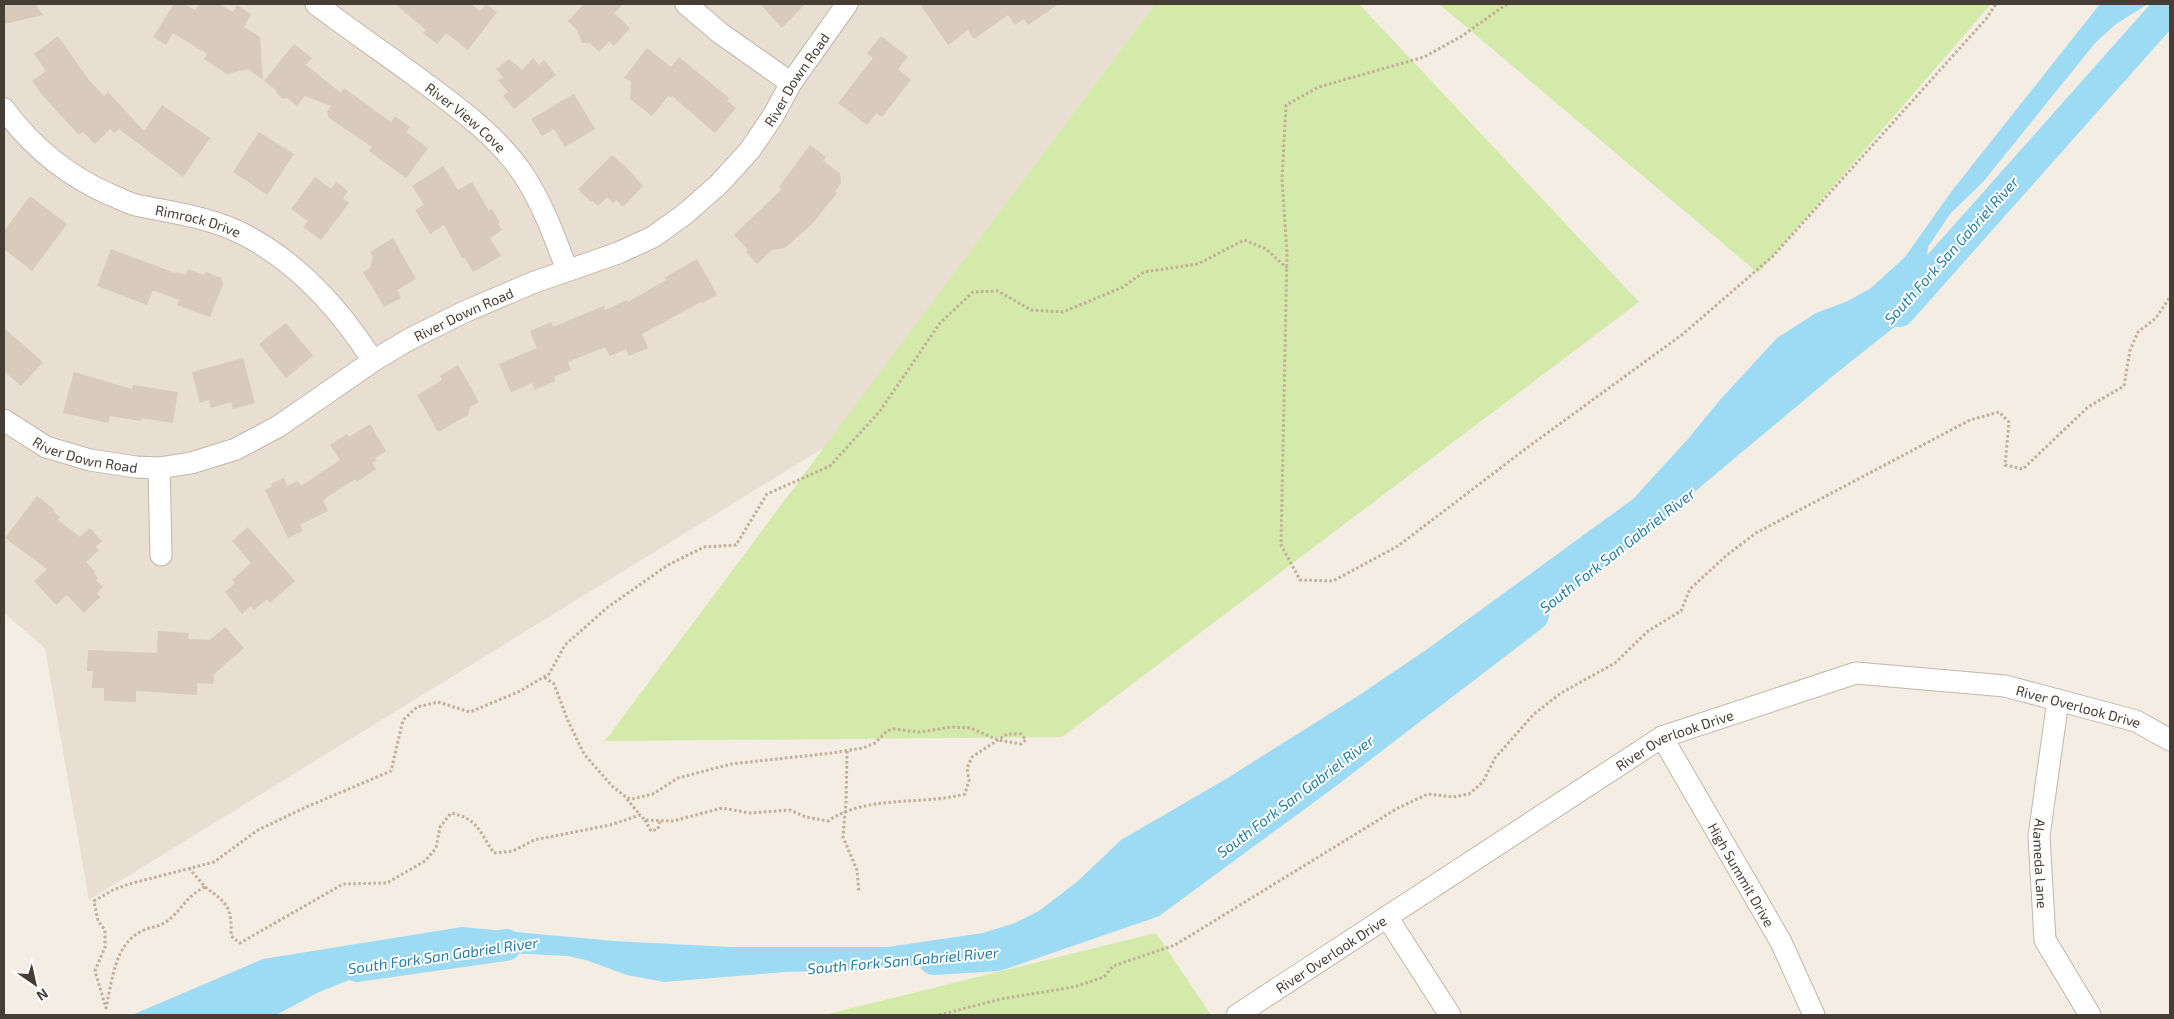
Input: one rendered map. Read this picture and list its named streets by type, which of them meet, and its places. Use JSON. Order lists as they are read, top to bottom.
{
  "streets": {
    "street": [
      "River Down Road",
      "River View Cove",
      "Rimrock Drive",
      "River Overlook Drive",
      "Alameda Lane",
      "High Summit Drive"
    ]
  },
  "crossings": [
    ["River Down Road", "River View Cove"],
    ["River Down Road", "Rimrock Drive"],
    ["River Overlook Drive", "Alameda Lane"],
    ["River Overlook Drive", "High Summit Drive"]
  ],
  "water": ["South Fork San Gabriel River"],
  "north": "bottom right"
}
